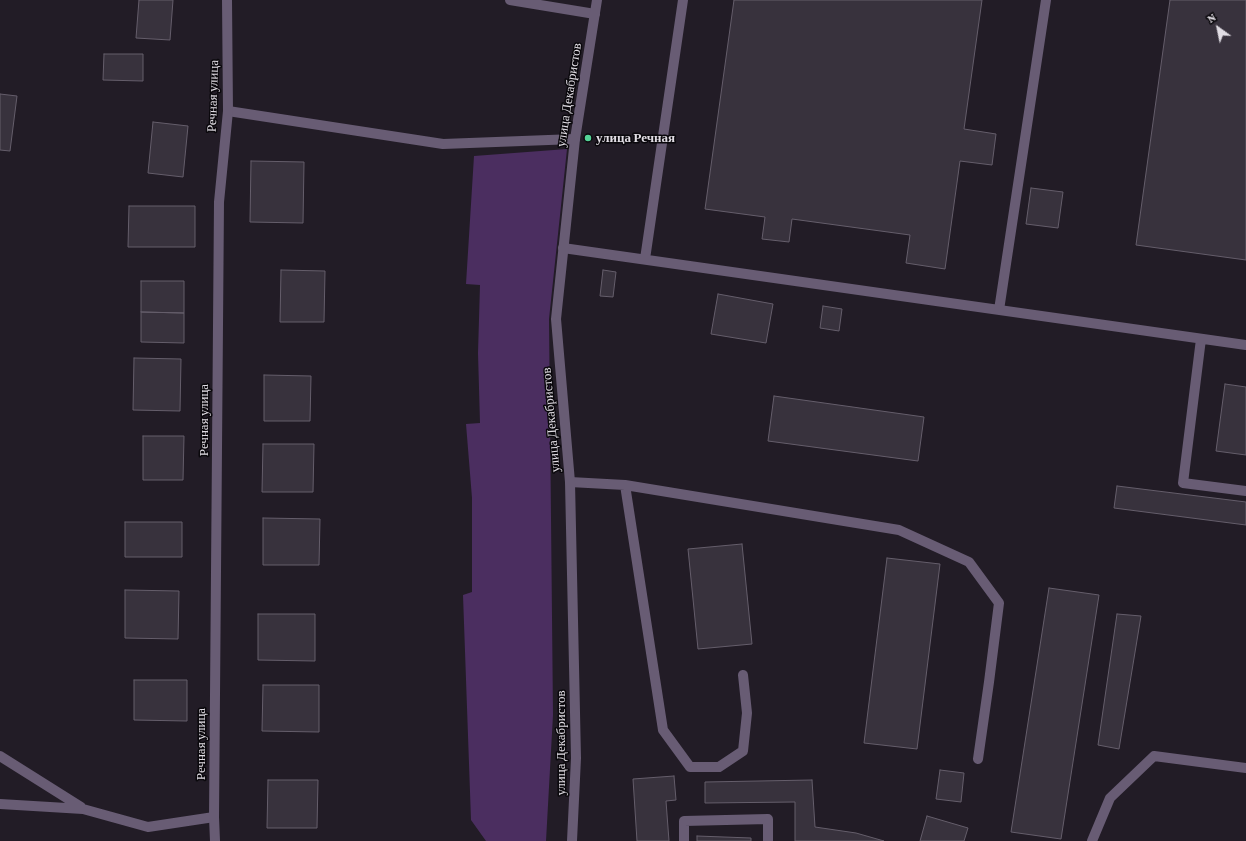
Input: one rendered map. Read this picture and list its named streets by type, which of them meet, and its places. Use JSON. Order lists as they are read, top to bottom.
{
  "streets": {
    "street": ["улица Декабристов", "Речная улица"]
  },
  "places": ["улица Речная"],
  "north": "top left"
}
